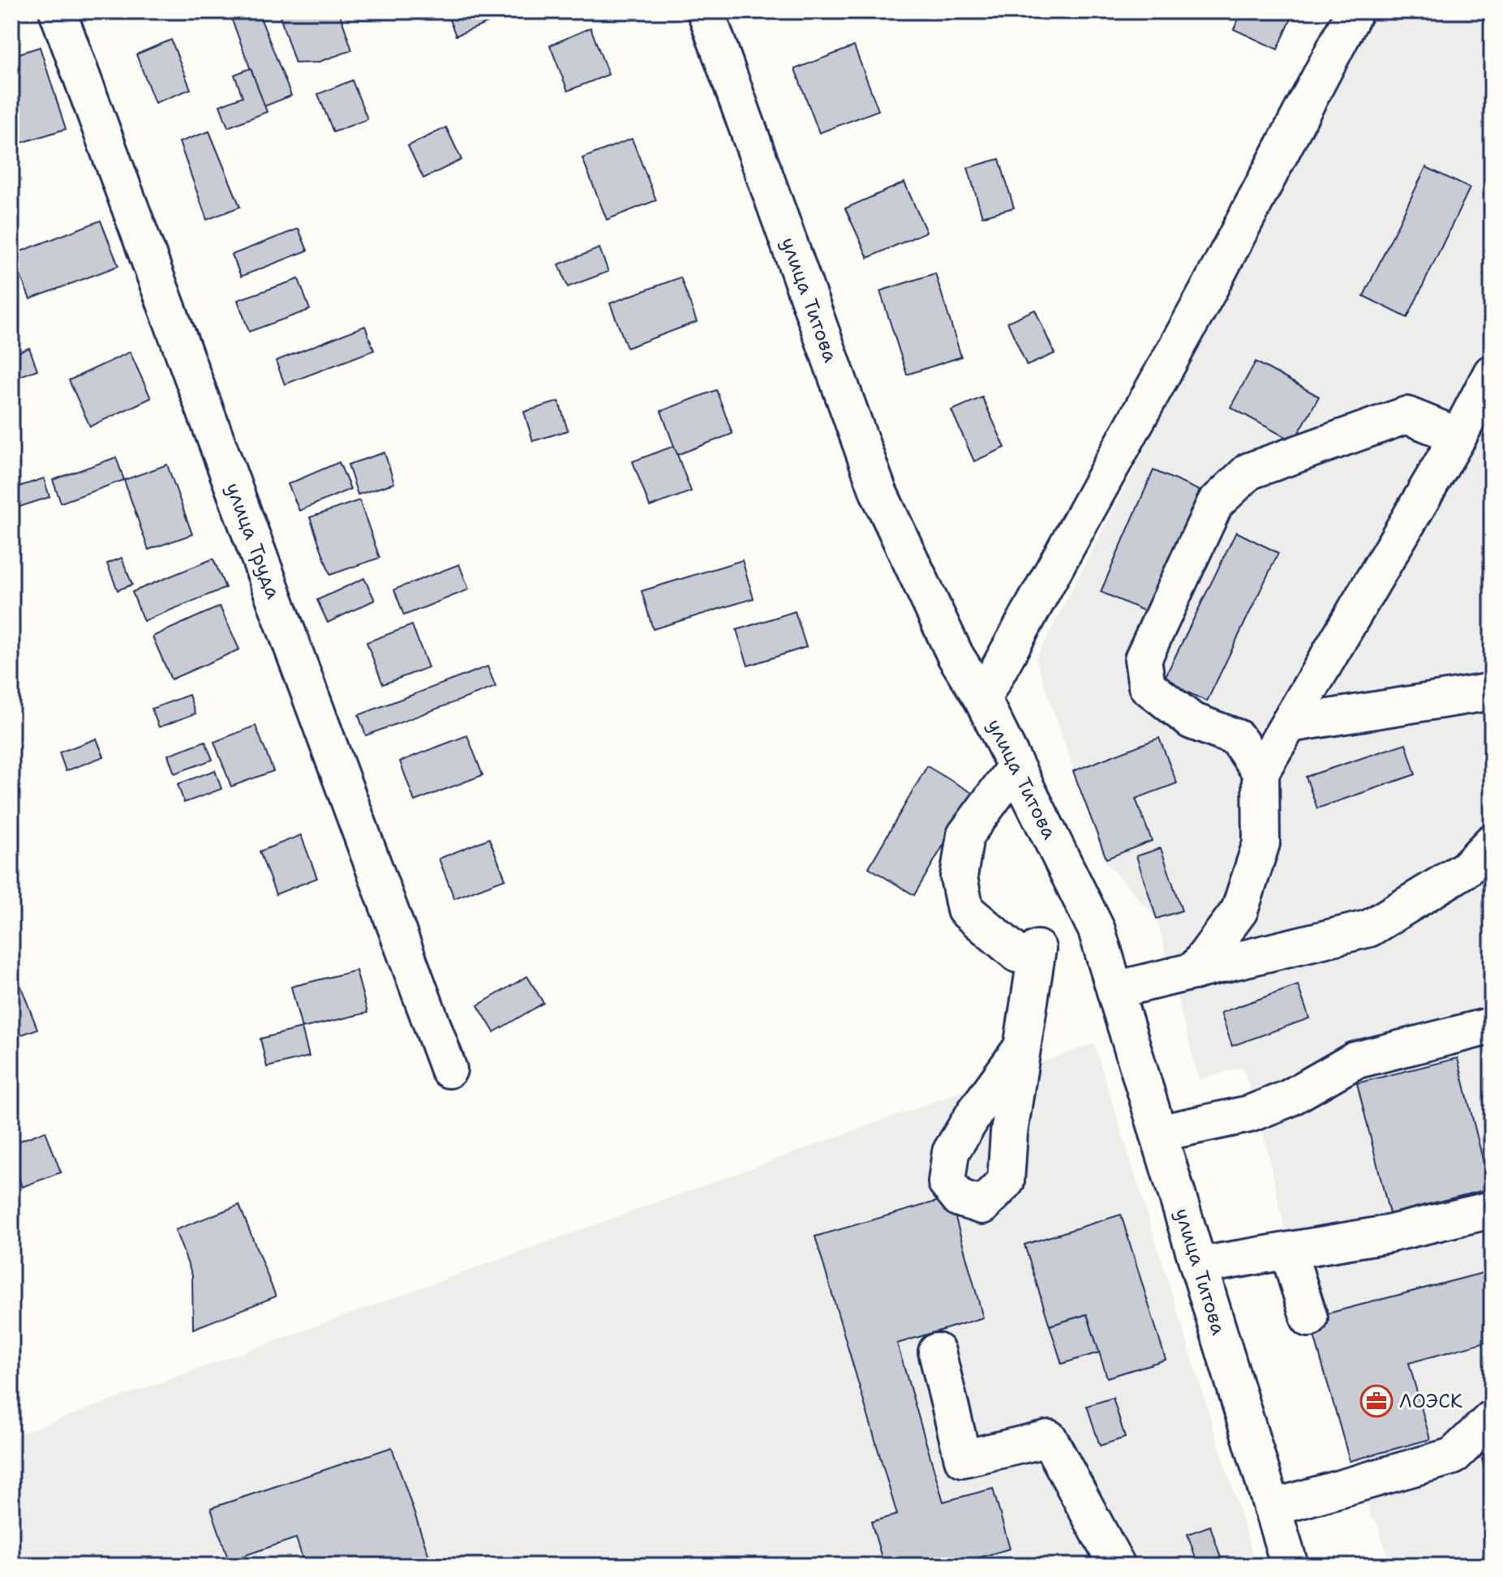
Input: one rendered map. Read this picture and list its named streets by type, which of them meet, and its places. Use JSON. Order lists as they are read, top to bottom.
{
  "streets": {
    "street": ["улица Титова", "улица Труда"]
  },
  "places": {
    "office": ["ЛОЭСК"]
  }
}
